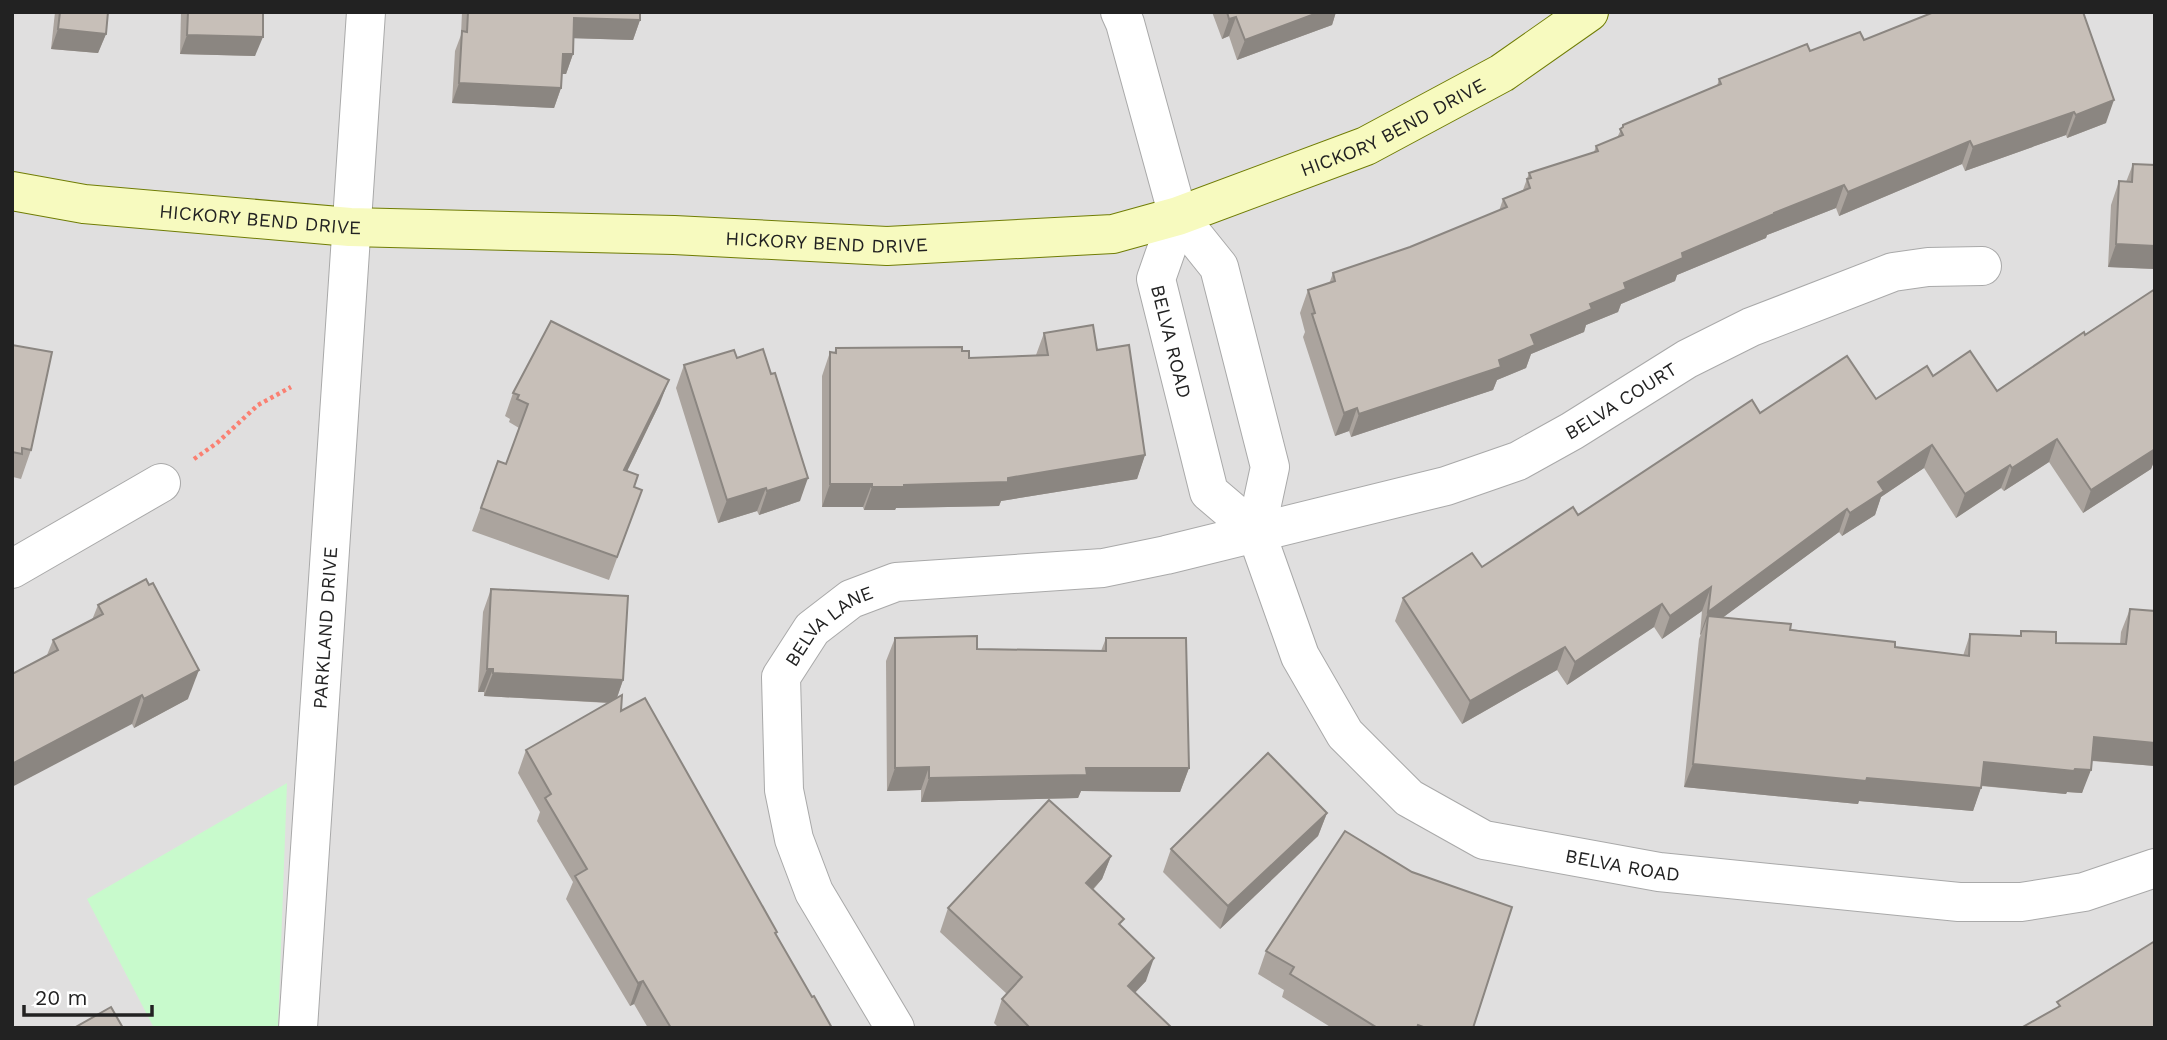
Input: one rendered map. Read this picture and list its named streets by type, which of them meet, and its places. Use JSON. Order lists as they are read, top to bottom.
{
  "streets": {
    "street": [
      "HICKORY BEND DRIVE",
      "BELVA ROAD",
      "BELVA COURT",
      "PARKLAND DRIVE",
      "BELVA LANE"
    ]
  },
  "crossings": [
    ["HICKORY BEND DRIVE", "BELVA ROAD"],
    ["HICKORY BEND DRIVE", "PARKLAND DRIVE"],
    ["BELVA ROAD", "BELVA COURT"],
    ["BELVA ROAD", "BELVA LANE"],
    ["BELVA COURT", "BELVA LANE"]
  ],
  "scale_bar": "20 m"
}
